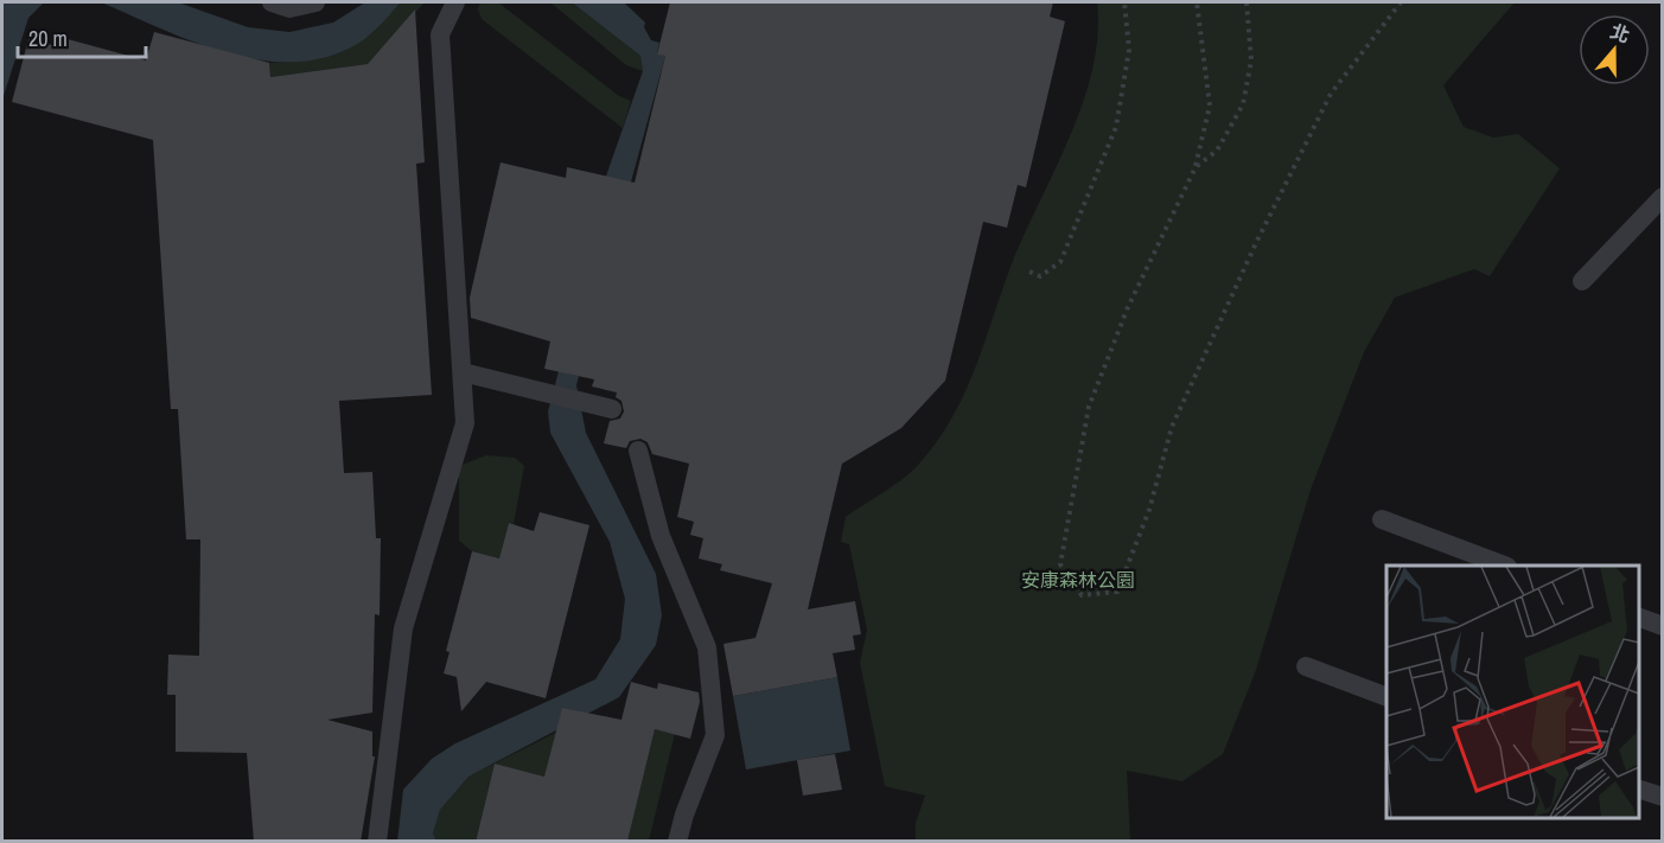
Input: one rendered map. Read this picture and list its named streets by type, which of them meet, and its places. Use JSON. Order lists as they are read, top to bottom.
{
  "parks": ["安康森林公園"],
  "scale_bar": "20 m",
  "north": "top"
}
